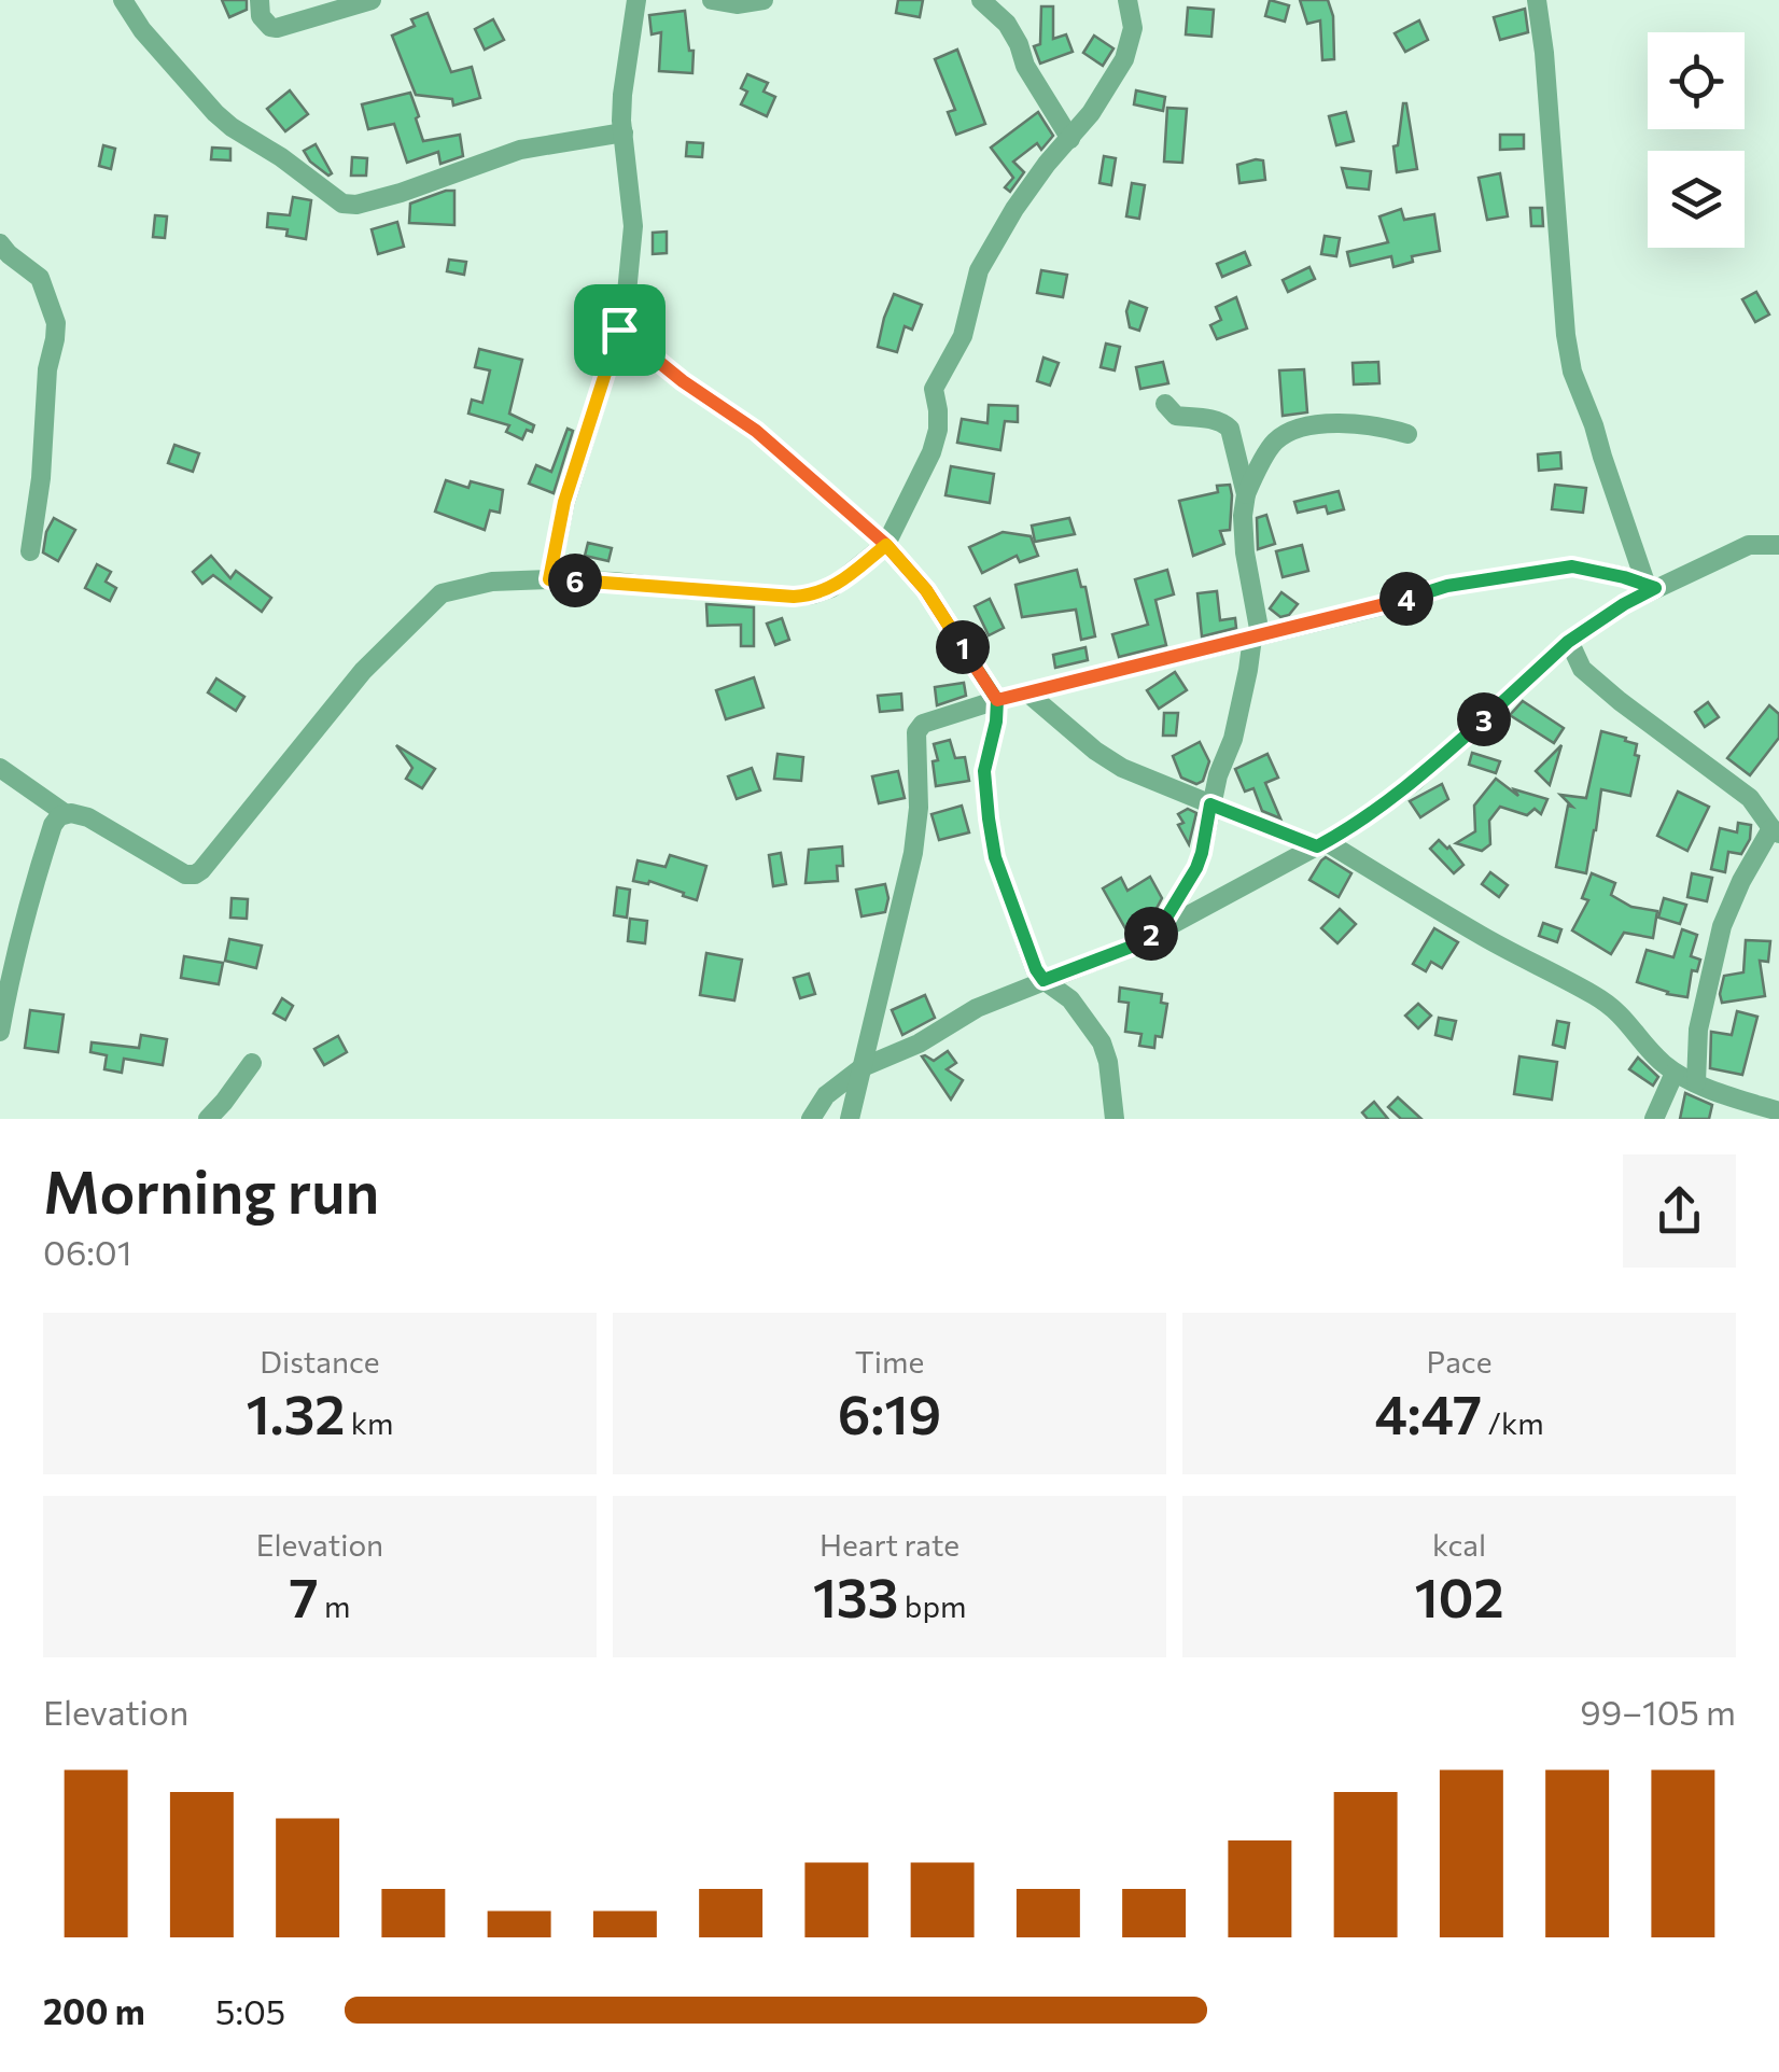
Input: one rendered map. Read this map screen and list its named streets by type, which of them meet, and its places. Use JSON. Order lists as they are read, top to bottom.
{
  "page": {
    "pins": [
      "6",
      "4",
      "1",
      "3",
      "2"
    ],
    "heading": ["Morning run", "06:01"],
    "stats": [
      ["Distance", "1.32 km"],
      ["Time", "6:19"],
      ["Pace", "4:47 /km"],
      ["Elevation", "7 m"],
      ["Heart rate", "133 bpm"],
      ["kcal", "102"]
    ],
    "chart": ["Elevation", "99–105 m"],
    "list": [
      {
        "name": "200 m",
        "note": "5:05"
      }
    ]
  }
}
